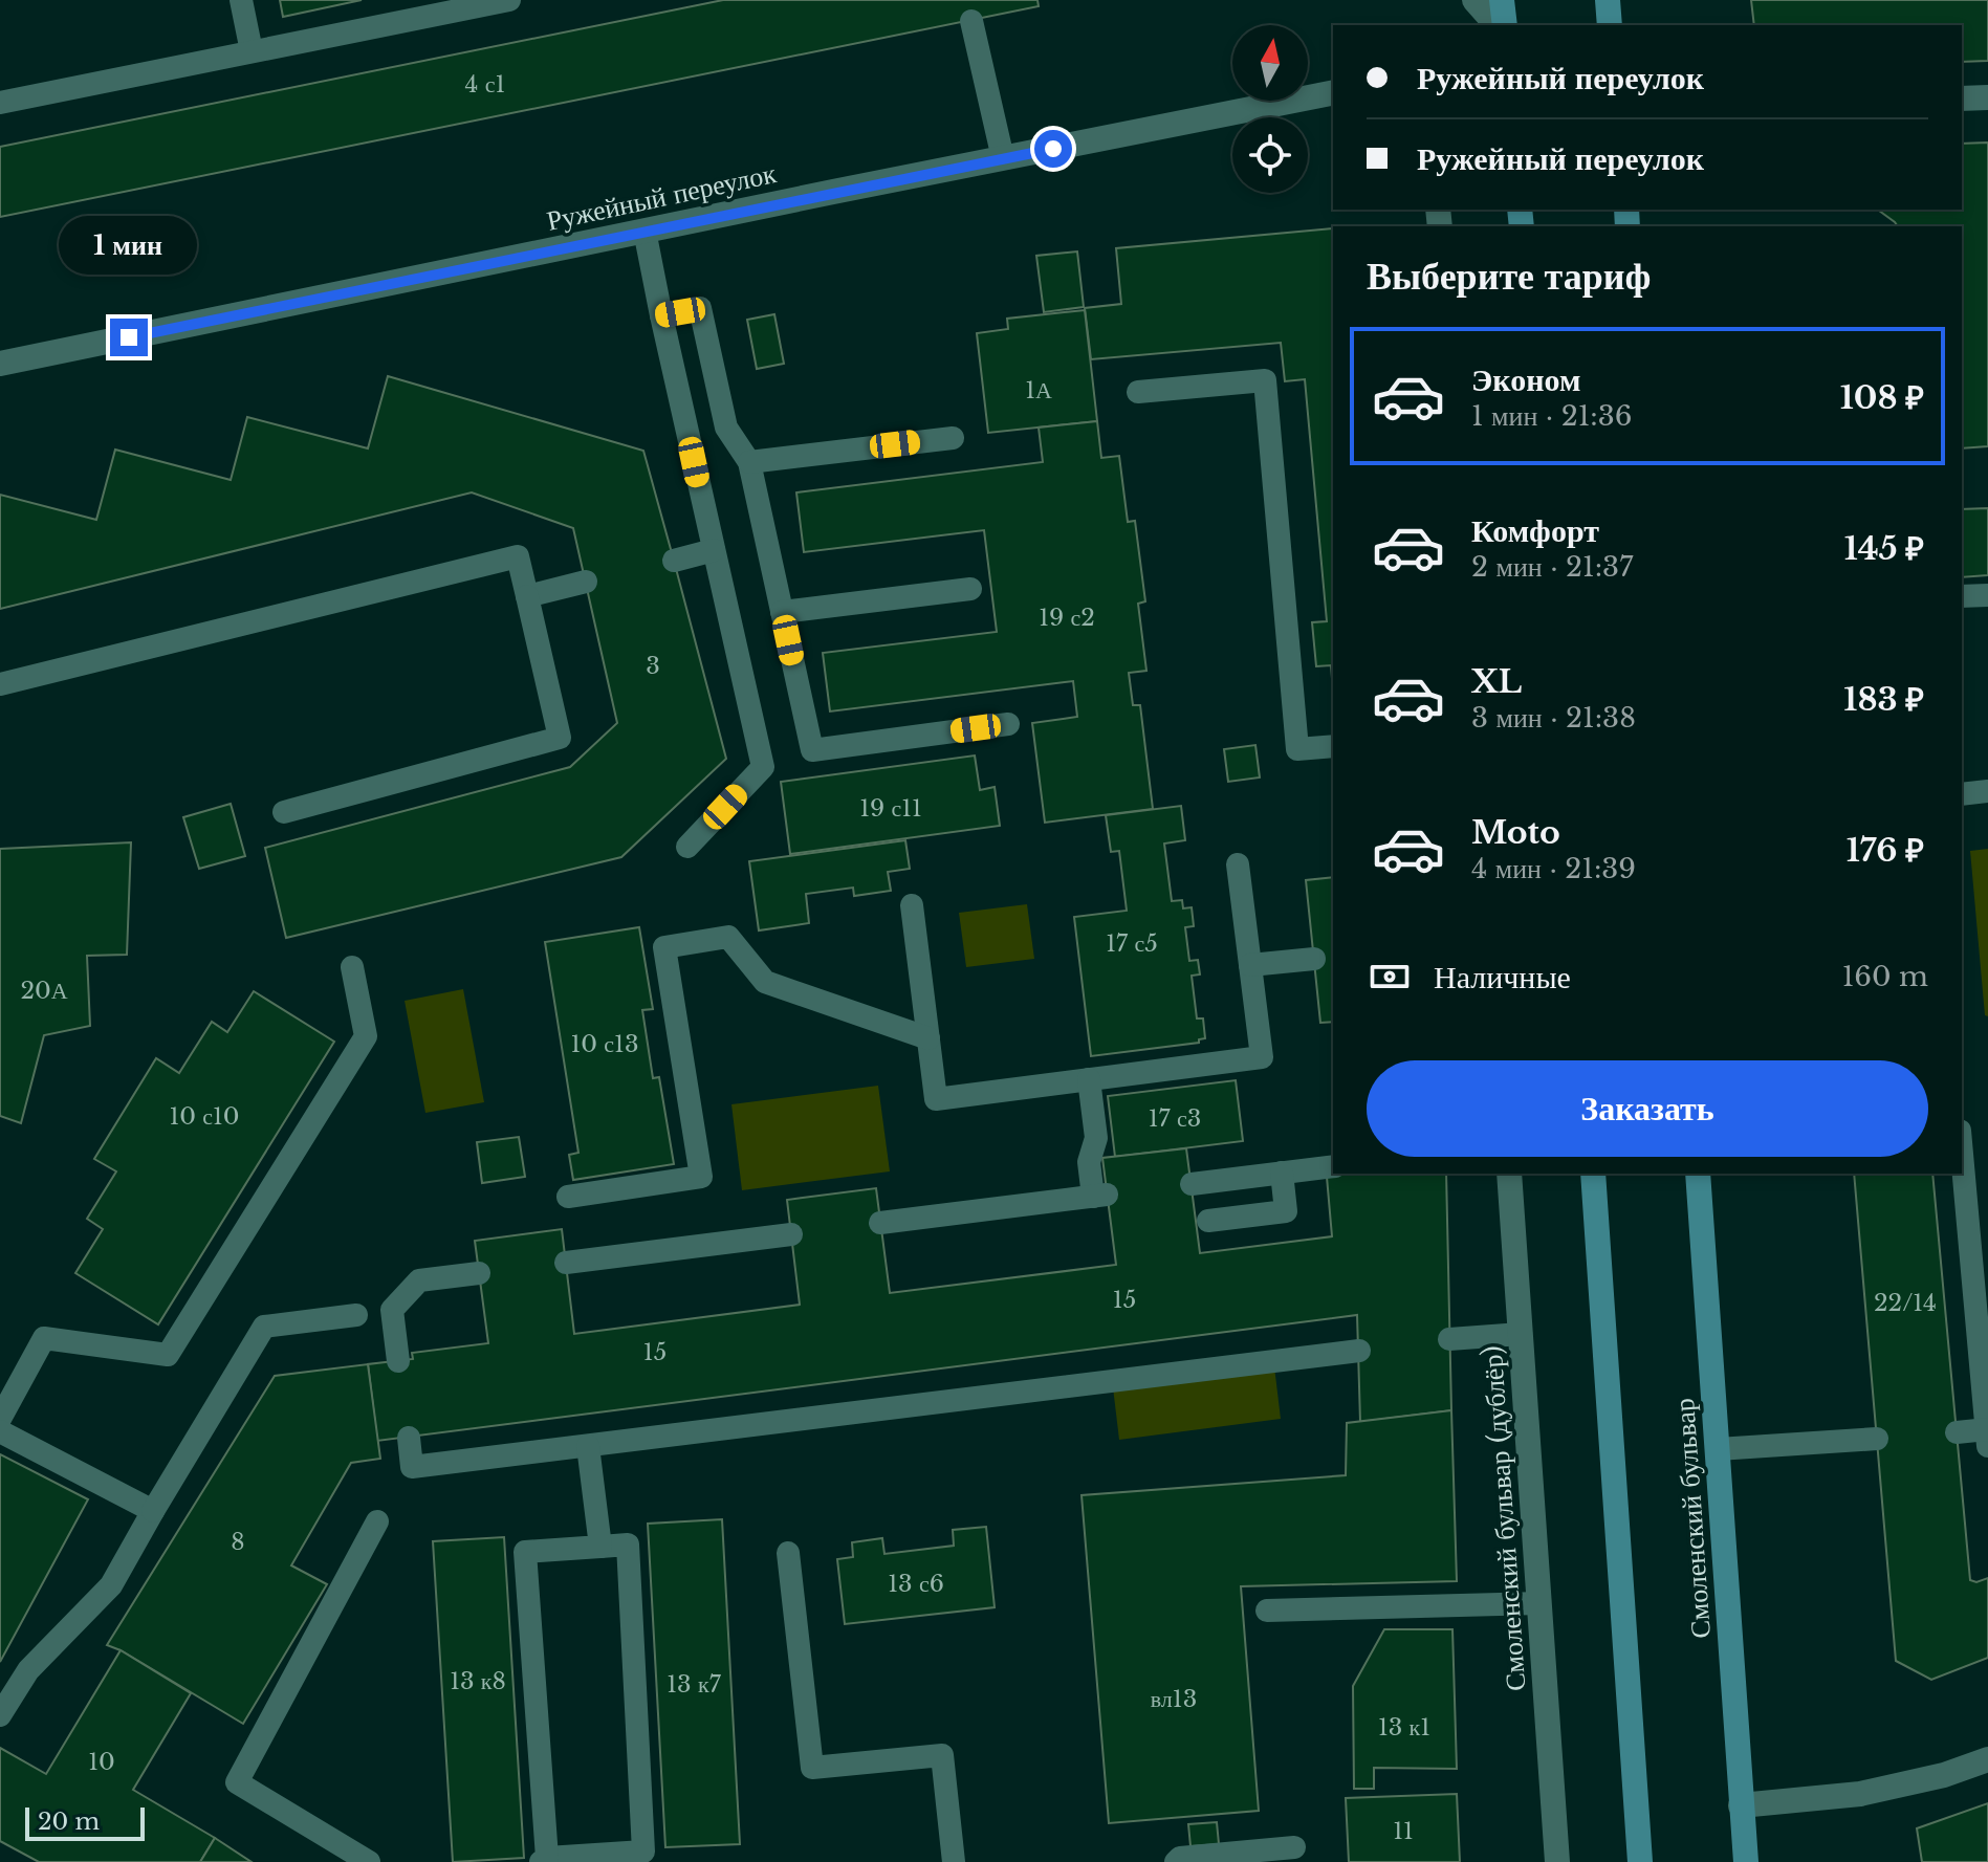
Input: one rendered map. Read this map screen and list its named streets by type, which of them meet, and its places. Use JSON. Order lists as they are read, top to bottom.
{
  "streets": {
    "main road": ["Смоленский бульвар"],
    "street": ["Ружейный переулок", "Смоленский бульвар (дублёр)"]
  },
  "house_numbers": [
    "4 с1",
    "1А",
    "19 с2",
    "3",
    "19 с11",
    "17 с5",
    "20А",
    "10 с13",
    "10 с10",
    "17 с3",
    "15",
    "22/14",
    "15",
    "8",
    "13 с6",
    "13 к8",
    "13 к7",
    "вл13",
    "13 к1",
    "10",
    "11"
  ],
  "scale_bar": "20 m",
  "north": "top",
  "page": {
    "banner": ["Ружейный переулок", "Ружейный переулок"],
    "bubble": "1 мин",
    "heading": "Выберите тариф",
    "list": [
      {
        "name": "Эконом",
        "note": "1 мин · 21:36",
        "value": "108 ₽"
      },
      {
        "name": "Комфорт",
        "note": "2 мин · 21:37",
        "value": "145 ₽"
      },
      {
        "name": "XL",
        "note": "3 мин · 21:38",
        "value": "183 ₽"
      },
      {
        "name": "Moto",
        "note": "4 мин · 21:39",
        "value": "176 ₽"
      }
    ],
    "pay": ["Наличные", "160 m"],
    "buttons": "Заказать",
    "scale": "20 m"
  }
}
